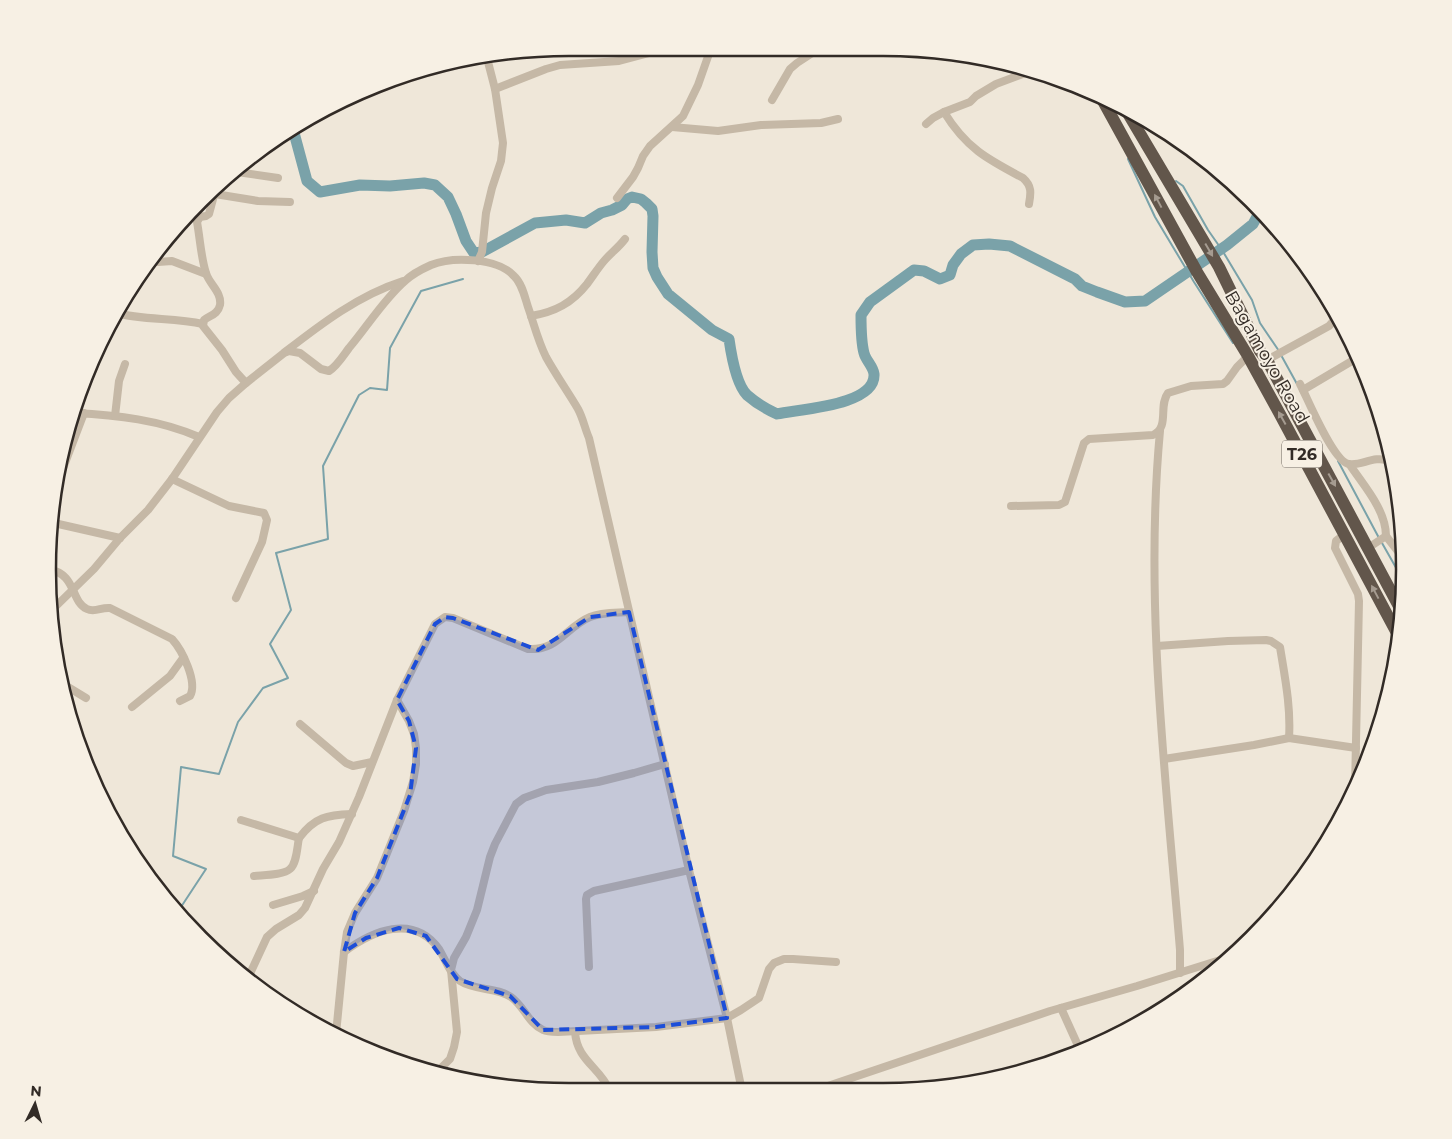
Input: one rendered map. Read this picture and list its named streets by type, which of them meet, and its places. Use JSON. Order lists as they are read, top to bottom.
{
  "streets": {
    "highway": ["Bagamoyo Road", "T26"]
  },
  "north": "top"
}
